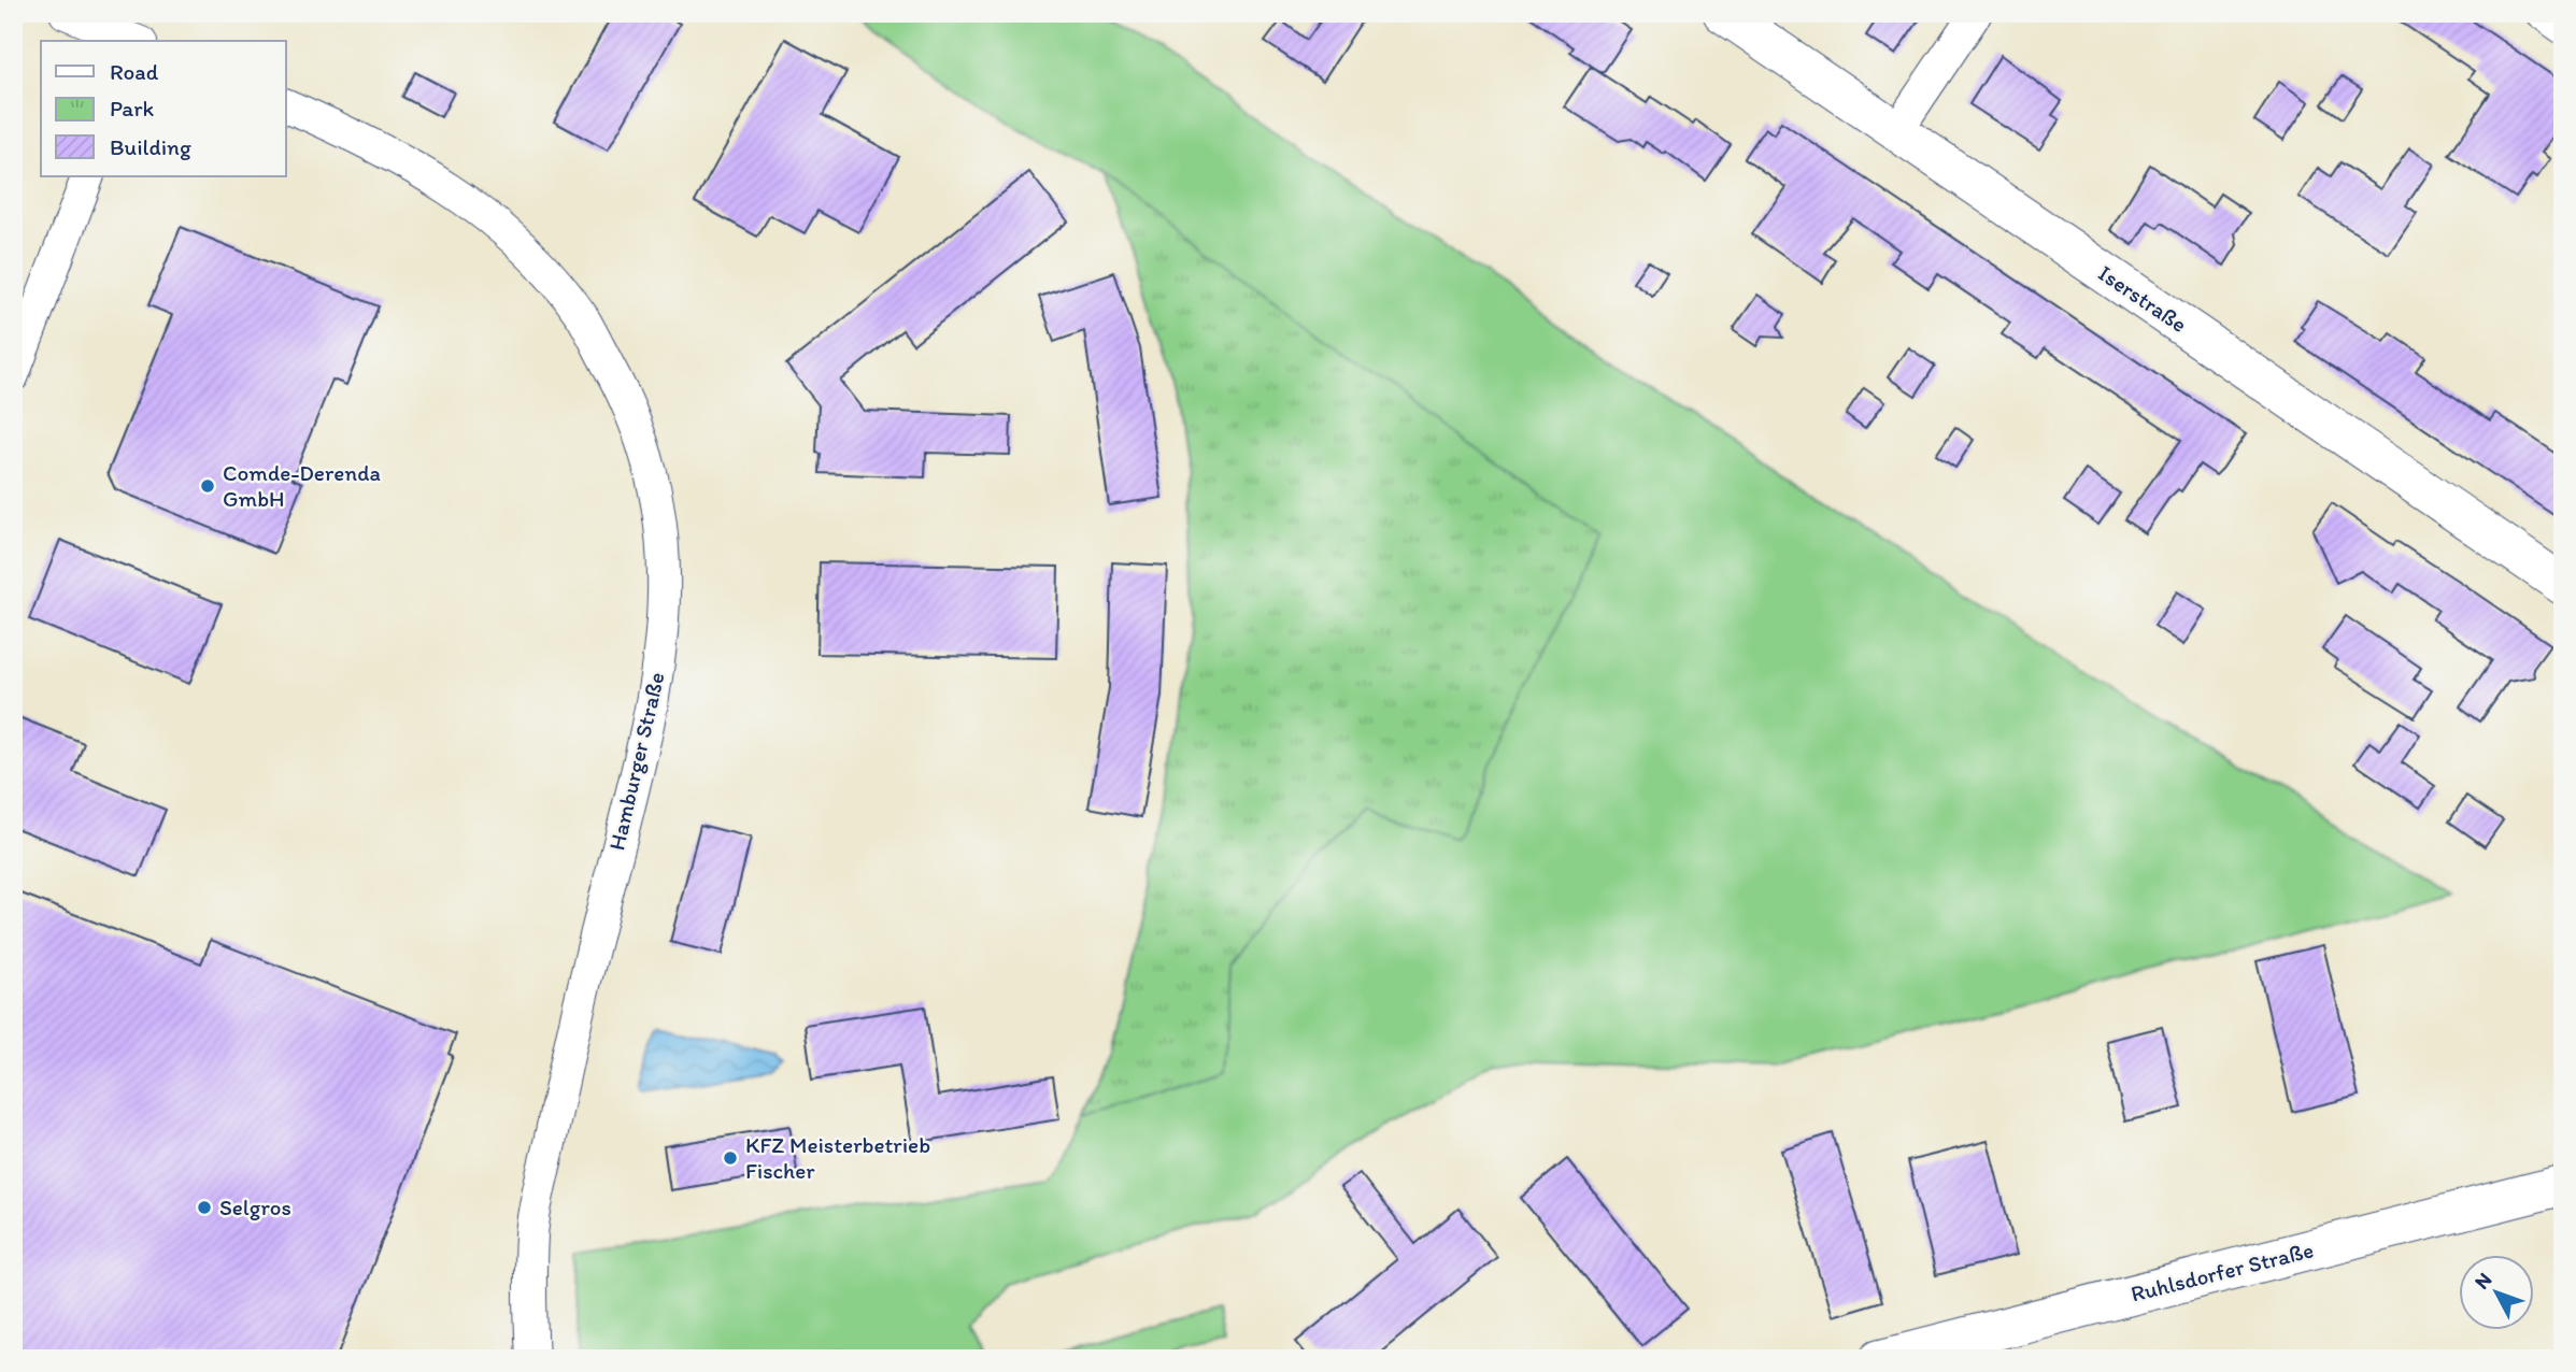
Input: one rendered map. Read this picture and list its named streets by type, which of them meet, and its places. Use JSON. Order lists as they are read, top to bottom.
{
  "streets": {
    "street": ["Iserstraße", "Hamburger Straße", "Ruhlsdorfer Straße"]
  },
  "places": ["Comde-Derenda GmbH", "KFZ Meisterbetrieb Fischer", "Selgros"],
  "legend": ["Road", "Park", "Building"],
  "north": "top left"
}
